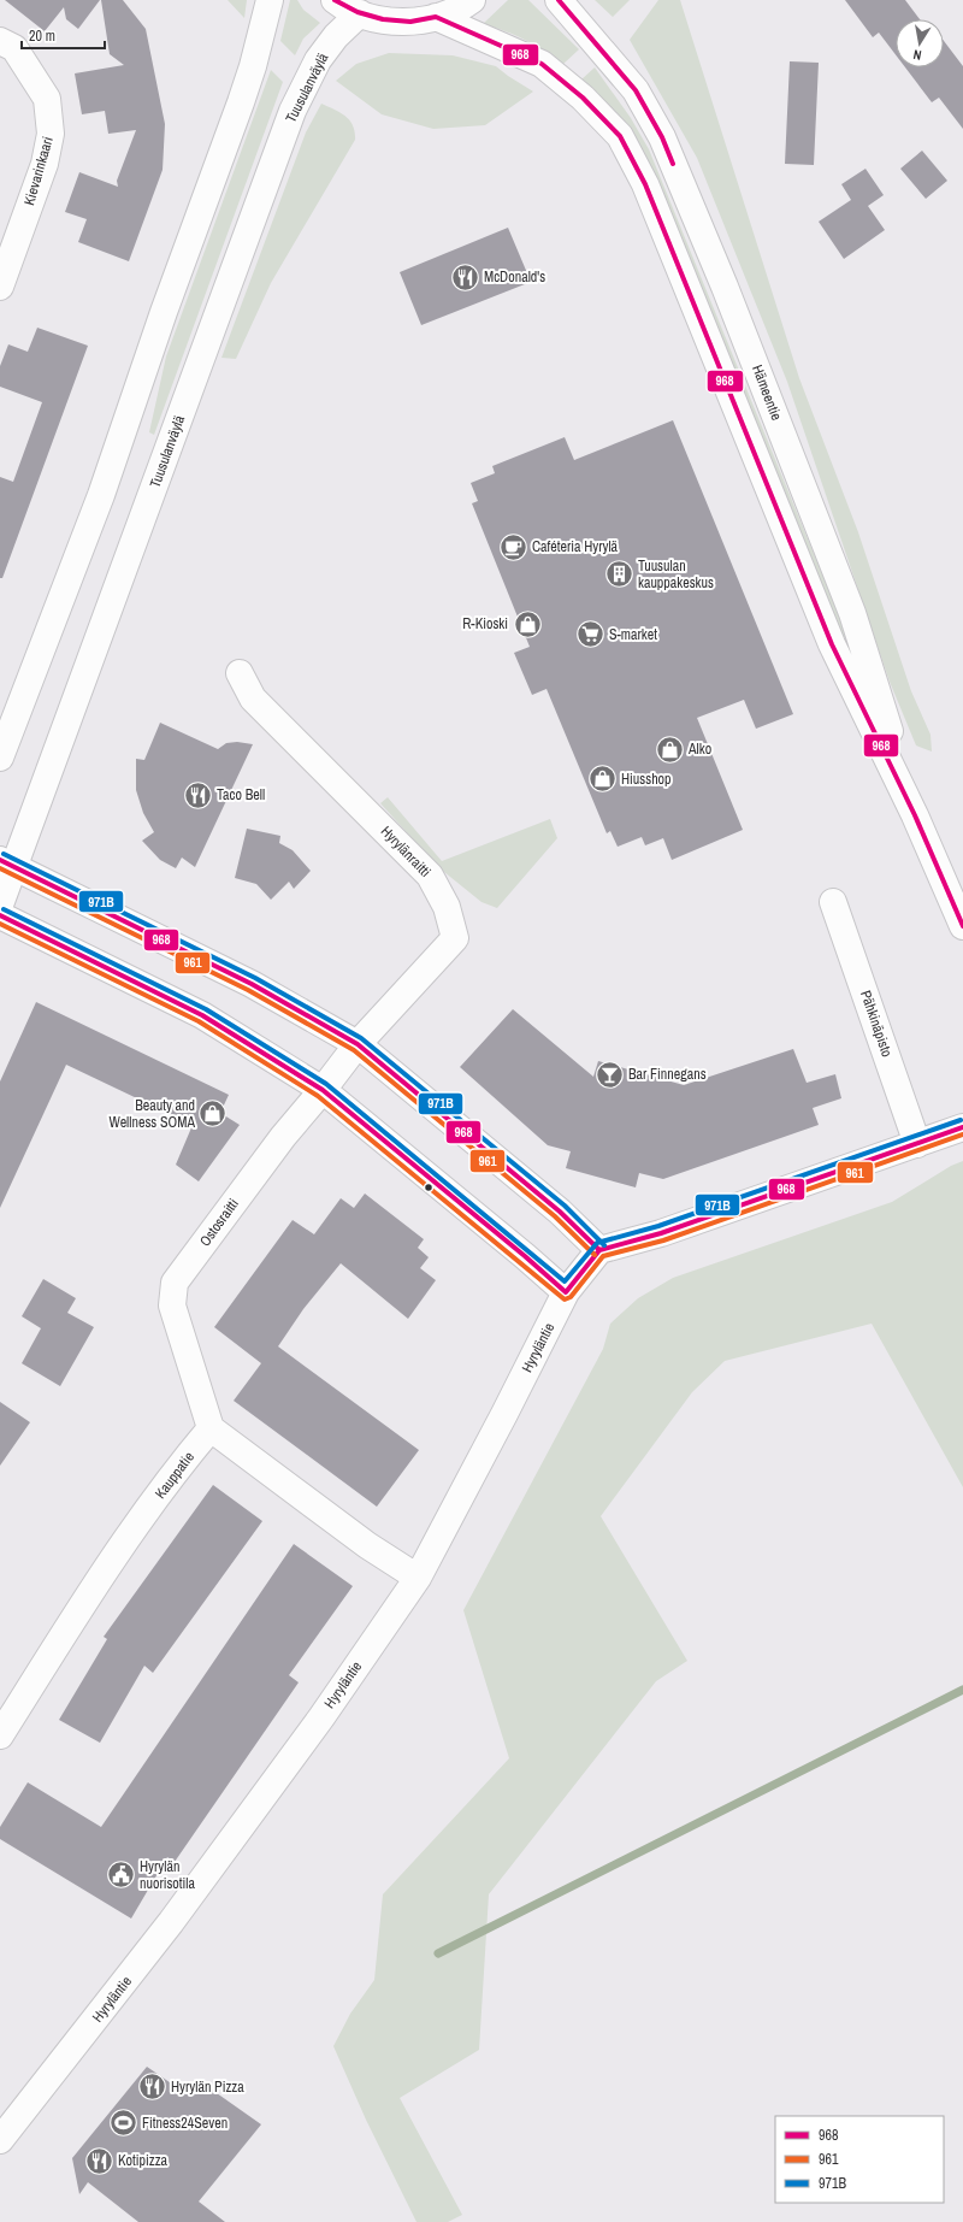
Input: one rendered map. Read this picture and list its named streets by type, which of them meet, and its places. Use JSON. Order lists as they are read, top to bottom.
{
  "streets": {
    "street": [
      "Tuusulanväylä",
      "Kievarinkaari",
      "Hämeentie",
      "Hyrylänraitti",
      "Pähkinäpisto",
      "Ostosraitti",
      "Hyryläntie",
      "Kauppatie"
    ]
  },
  "crossings": [
    ["Hyrylänraitti", "Ostosraitti"],
    ["Ostosraitti", "Kauppatie"]
  ],
  "places": {
    "restaurant": [
      "McDonald's",
      "Taco Bell",
      "Hyrylän Pizza",
      "Kotipizza"
    ],
    "cafe": ["Caféteria Hyrylä"],
    "building": ["Tuusulan kauppakeskus"],
    "shop": [
      "R-Kioski",
      "Alko",
      "Hiusshop",
      "Beauty and Wellness SOMA"
    ],
    "supermarket": ["S-market"],
    "bar": ["Bar Finnegans"],
    "public building": ["Hyrylän nuorisotila"],
    "sports": ["Fitness24Seven"]
  },
  "lines": ["transit line 968", "transit line 971B", "transit line 961"],
  "legend": ["968", "961", "971B"],
  "scale_bar": "20 m",
  "north": "bottom"
}
